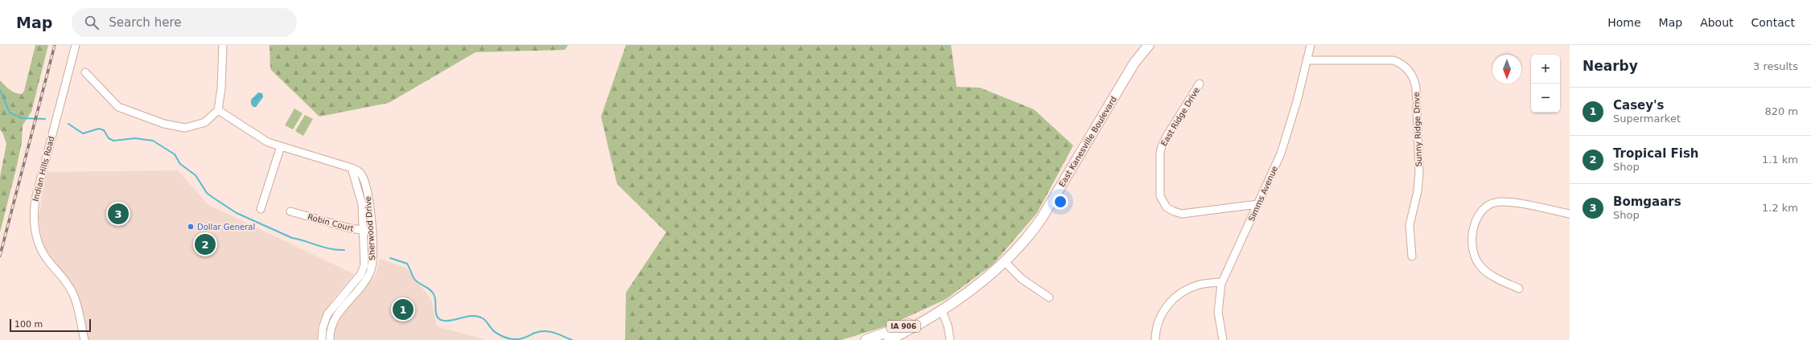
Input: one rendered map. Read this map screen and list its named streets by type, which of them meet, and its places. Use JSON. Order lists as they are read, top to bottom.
{
  "streets": {
    "main road": ["East Kanesville Boulevard", "IA 906"],
    "street": [
      "East Ridge Drive",
      "Sunny Ridge Drive",
      "Indian Hills Road",
      "Simms Avenue",
      "Robin Court",
      "Sherwood Drive"
    ]
  },
  "crossings": [
    ["East Ridge Drive", "Simms Avenue"],
    ["Sunny Ridge Drive", "Simms Avenue"],
    ["Robin Court", "Sherwood Drive"]
  ],
  "places": ["Dollar General"],
  "scale_bar": "100 m",
  "north": "bottom",
  "page": {
    "header": "Map",
    "search": "Search here",
    "nav": [
      "Home",
      "Map",
      "About",
      "Contact"
    ],
    "heading": ["Nearby", "3 results"],
    "map_buttons": ["+", "−"],
    "list": [
      {
        "mark": "1",
        "name": "Casey's",
        "note": "Supermarket",
        "value": "820 m"
      },
      {
        "mark": "2",
        "name": "Tropical Fish",
        "note": "Shop",
        "value": "1.1 km"
      },
      {
        "mark": "3",
        "name": "Bomgaars",
        "note": "Shop",
        "value": "1.2 km"
      }
    ],
    "pins": ["3", "2", "1"],
    "scale": "100 m"
  }
}
